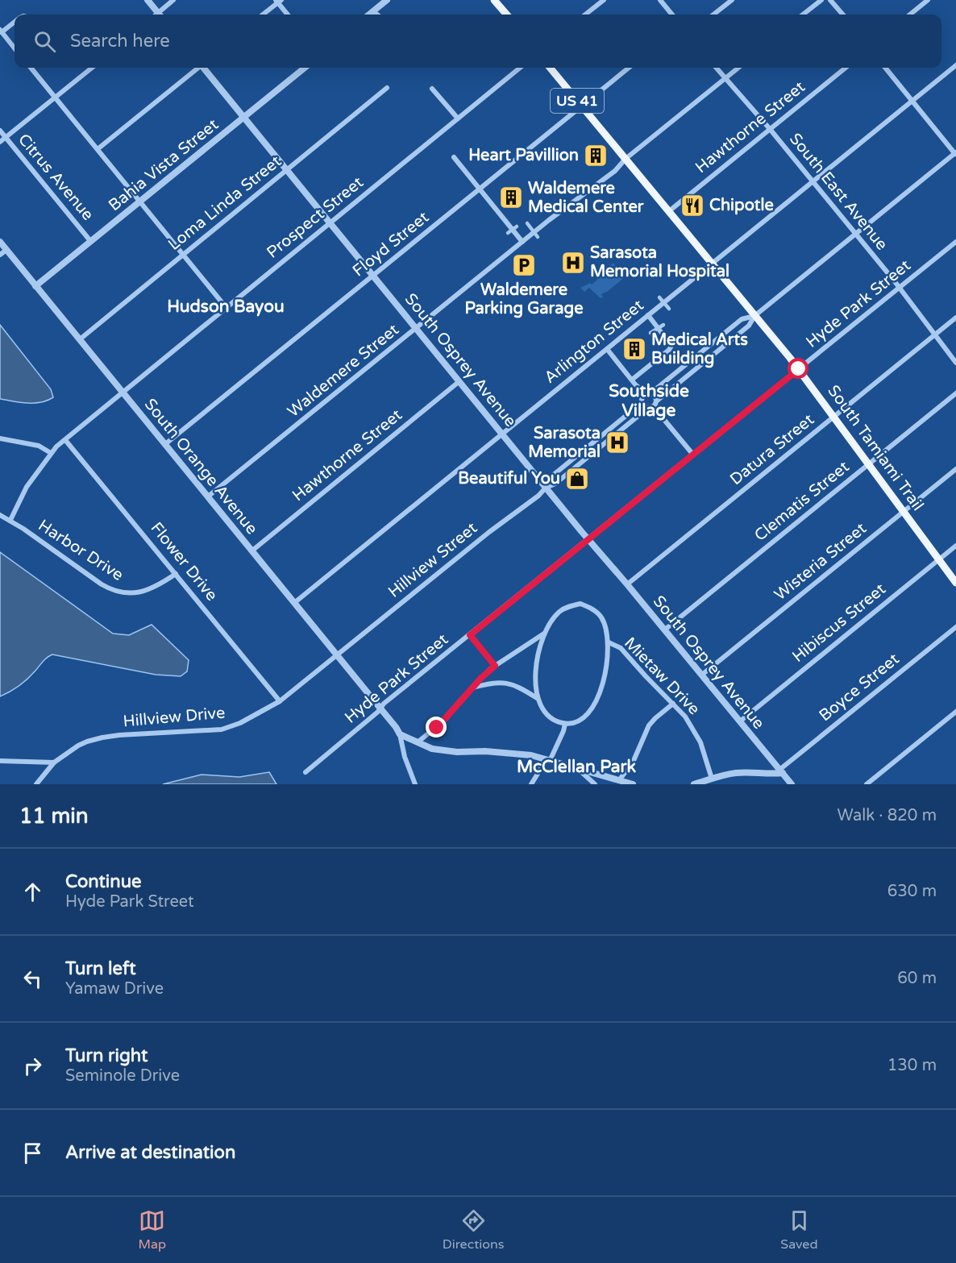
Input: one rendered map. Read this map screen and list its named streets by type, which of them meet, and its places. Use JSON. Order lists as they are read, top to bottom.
{
  "streets": {
    "main road": ["US 41", "South Tamiami Trail"],
    "street": [
      "Hawthorne Street",
      "Bahia Vista Street",
      "Citrus Avenue",
      "South East Avenue",
      "Loma Linda Street",
      "Prospect Street",
      "Floyd Street",
      "Hyde Park Street",
      "Arlington Street",
      "South Osprey Avenue",
      "Waldemere Street",
      "Datura Street",
      "South Orange Avenue",
      "Clematis Street",
      "Harbor Drive",
      "Hillview Street",
      "Flower Drive",
      "Wisteria Street",
      "Hibiscus Street",
      "Mietaw Drive",
      "Boyce Street",
      "Hillview Drive"
    ]
  },
  "crossings": [
    ["Hawthorne Street", "South East Avenue"],
    ["Hawthorne Street", "South Osprey Avenue"],
    ["Hawthorne Street", "South Tamiami Trail"],
    ["Hawthorne Street", "South Orange Avenue"],
    ["Bahia Vista Street", "Citrus Avenue"],
    ["Bahia Vista Street", "South Osprey Avenue"],
    ["Bahia Vista Street", "South Orange Avenue"],
    ["South East Avenue", "Hyde Park Street"],
    ["South East Avenue", "Arlington Street"],
    ["South East Avenue", "Waldemere Street"],
    ["South East Avenue", "Datura Street"],
    ["South East Avenue", "Hillview Street"],
    ["Loma Linda Street", "South Osprey Avenue"],
    ["Loma Linda Street", "South Orange Avenue"],
    ["Prospect Street", "South Osprey Avenue"],
    ["Prospect Street", "South Orange Avenue"],
    ["Floyd Street", "South Osprey Avenue"],
    ["Floyd Street", "South Tamiami Trail"],
    ["Floyd Street", "South Orange Avenue"],
    ["Hyde Park Street", "South Osprey Avenue"],
    ["Hyde Park Street", "South Tamiami Trail"],
    ["Hyde Park Street", "South Orange Avenue"],
    ["Arlington Street", "South Osprey Avenue"],
    ["Arlington Street", "South Tamiami Trail"],
    ["Arlington Street", "South Orange Avenue"],
    ["South Osprey Avenue", "Waldemere Street"],
    ["South Osprey Avenue", "Datura Street"],
    ["South Osprey Avenue", "Clematis Street"],
    ["South Osprey Avenue", "Hillview Street"],
    ["South Osprey Avenue", "Wisteria Street"],
    ["South Osprey Avenue", "Hibiscus Street"],
    ["South Osprey Avenue", "Boyce Street"],
    ["Waldemere Street", "South Tamiami Trail"],
    ["Waldemere Street", "South Orange Avenue"],
    ["South Tamiami Trail", "Datura Street"],
    ["South Tamiami Trail", "Clematis Street"],
    ["South Tamiami Trail", "Hillview Street"],
    ["South Tamiami Trail", "Wisteria Street"],
    ["South Tamiami Trail", "Hibiscus Street"],
    ["South Orange Avenue", "Hillview Street"],
    ["South Orange Avenue", "Hillview Drive"],
    ["Harbor Drive", "Flower Drive"],
    ["Hillview Street", "Hillview Drive"],
    ["Flower Drive", "Hillview Drive"]
  ],
  "districts": ["Hudson Bayou", "Southside Village", "McClellan Park"],
  "places": {
    "building": ["Heart Pavillion", "Waldemere Medical Center", "Medical Arts Building"],
    "restaurant": ["Chipotle"],
    "hospital": ["Sarasota Memorial Hospital", "Sarasota Memorial"],
    "parking": ["Waldemere Parking Garage"],
    "shop": ["Beautiful You"]
  },
  "page": {
    "search": "Search here",
    "heading": ["11 min", "Walk · 820 m"],
    "list": [
      ["Continue", "Hyde Park Street", "630 m"],
      ["Turn left", "Yamaw Drive", "60 m"],
      ["Turn right", "Seminole Drive", "130 m"],
      "Arrive at destination"
    ],
    "nav": ["Map", "Directions", "Saved"]
  }
}
